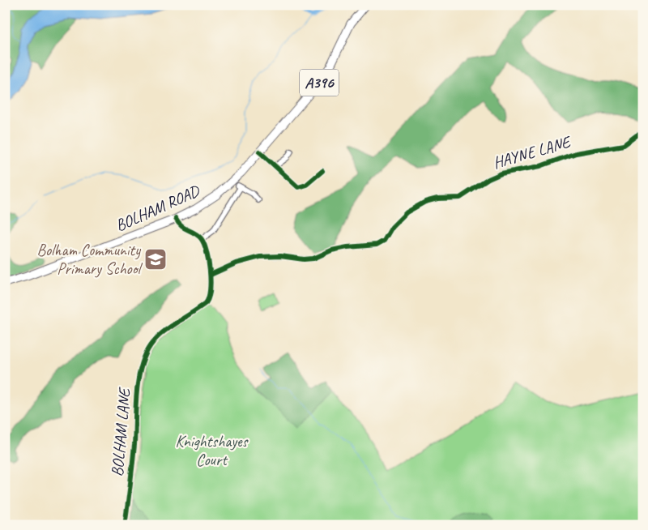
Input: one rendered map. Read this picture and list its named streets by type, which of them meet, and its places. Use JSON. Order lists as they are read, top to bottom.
{
  "streets": {
    "main road": ["A396", "BOLHAM ROAD"],
    "street": ["HAYNE LANE", "BOLHAM LANE"]
  },
  "crossings": [
    ["A396", "BOLHAM ROAD"],
    ["HAYNE LANE", "BOLHAM LANE"]
  ],
  "parks": ["Knightshayes Court"],
  "places": {
    "school or university": ["Bolham Community Primary School"]
  }
}
